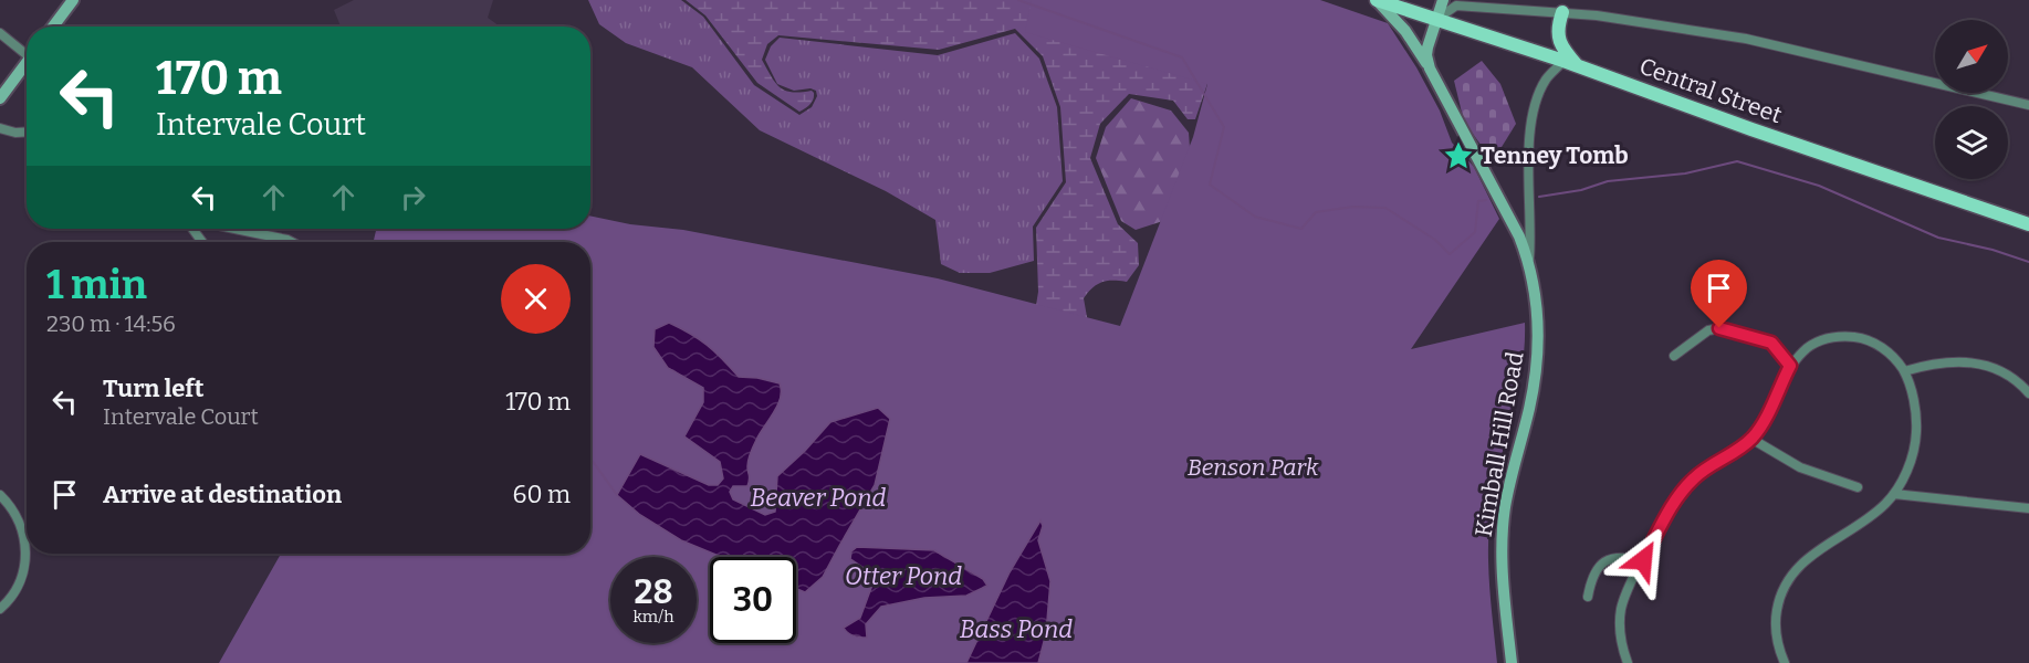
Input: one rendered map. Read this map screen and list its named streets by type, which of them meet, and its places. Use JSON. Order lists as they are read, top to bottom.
{
  "streets": {
    "main road": ["Central Street"],
    "street": ["Kimball Hill Road"]
  },
  "crossings": [
    ["Central Street", "Kimball Hill Road"]
  ],
  "water": ["Beaver Pond", "Otter Pond", "Bass Pond"],
  "parks": ["Benson Park"],
  "places": {
    "place": ["Tenney Tomb"]
  },
  "north": "top right",
  "page": {
    "turn": ["170 m", "Intervale Court"],
    "heading": ["1 min", "230 m · 14:56"],
    "list": [
      {
        "name": "Turn left",
        "note": "Intervale Court",
        "value": "170 m"
      },
      {
        "name": "Arrive at destination",
        "value": "60 m"
      }
    ],
    "speed": "28 km/h",
    "limit": "30"
  }
}
